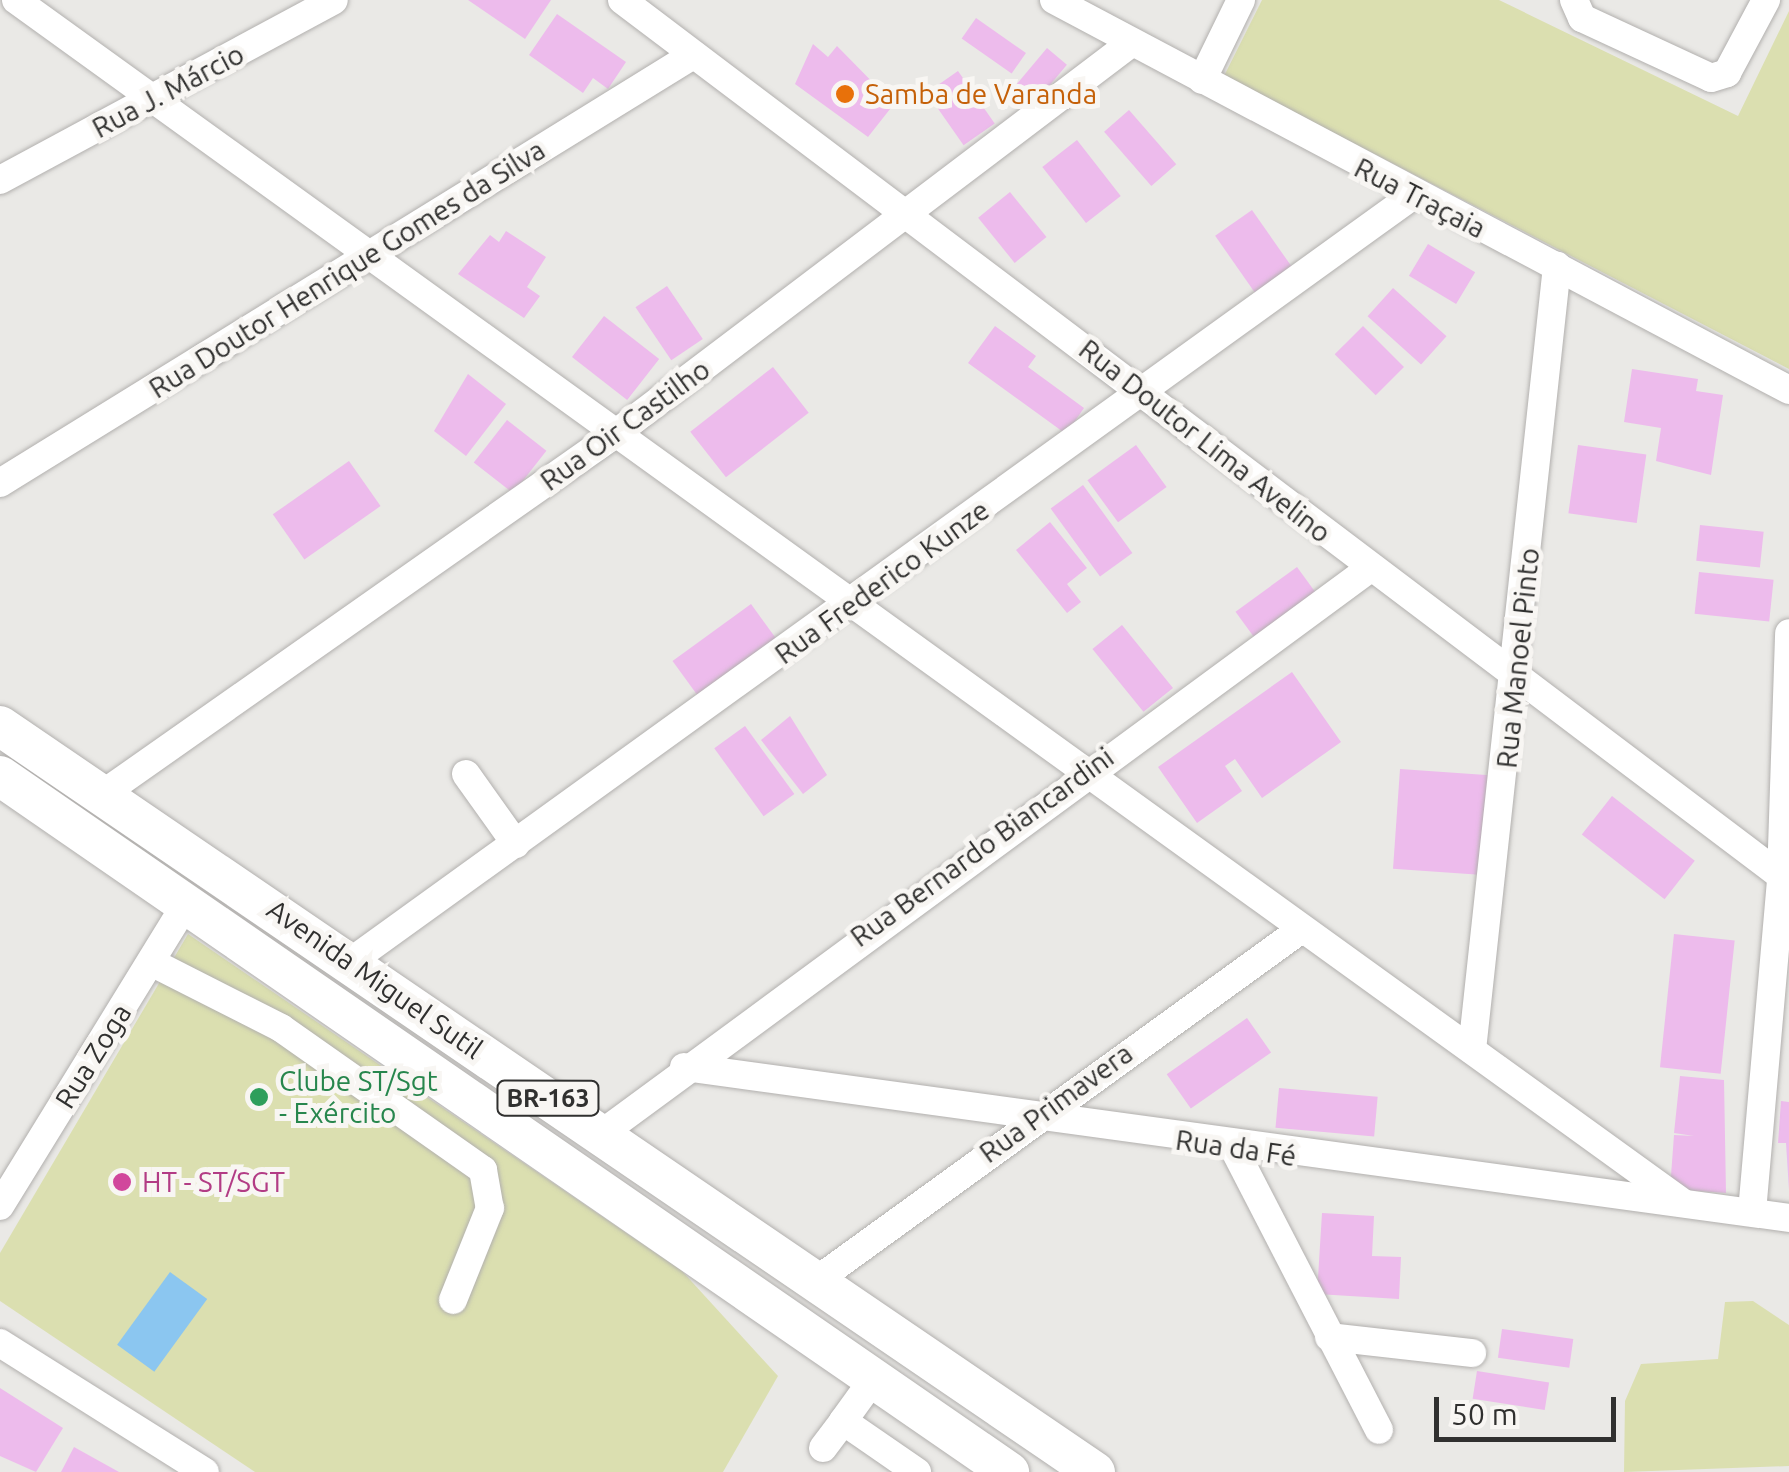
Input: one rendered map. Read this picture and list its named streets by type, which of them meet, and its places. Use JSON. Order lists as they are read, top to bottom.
{
  "streets": {
    "highway": ["Avenida Miguel Sutil", "BR-163"],
    "street": [
      "Rua J. Márcio",
      "Rua Traçaia",
      "Rua Doutor Henrique Gomes da Silva",
      "Rua Oir Castilho",
      "Rua Doutor Lima Avelino",
      "Rua Frederico Kunze",
      "Rua Manoel Pinto",
      "Rua Bernardo Biancardini",
      "Rua Zoga",
      "Rua Primavera",
      "Rua da Fé"
    ]
  },
  "crossings": [
    ["Rua Traçaia", "Rua Oir Castilho"],
    ["Rua Traçaia", "Rua Frederico Kunze"],
    ["Rua Traçaia", "Rua Manoel Pinto"],
    ["Rua Doutor Henrique Gomes da Silva", "Rua Doutor Lima Avelino"],
    ["Rua Oir Castilho", "Rua Doutor Lima Avelino"],
    ["Rua Oir Castilho", "Avenida Miguel Sutil"],
    ["Rua Doutor Lima Avelino", "Rua Frederico Kunze"],
    ["Rua Doutor Lima Avelino", "Rua Manoel Pinto"],
    ["Rua Doutor Lima Avelino", "Rua Bernardo Biancardini"],
    ["Rua Frederico Kunze", "Avenida Miguel Sutil"],
    ["Rua Bernardo Biancardini", "Avenida Miguel Sutil"],
    ["Rua Bernardo Biancardini", "Rua da Fé"],
    ["Avenida Miguel Sutil", "Rua Zoga"],
    ["Avenida Miguel Sutil", "Rua Primavera"],
    ["Rua Primavera", "Rua da Fé"]
  ],
  "places": ["Samba de Varanda", "Clube ST/Sgt - Exército", "HT - ST/SGT"],
  "scale_bar": "50 m"
}
